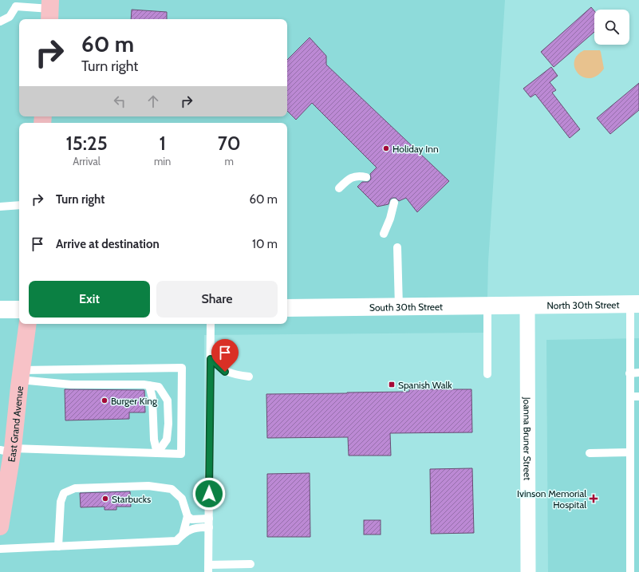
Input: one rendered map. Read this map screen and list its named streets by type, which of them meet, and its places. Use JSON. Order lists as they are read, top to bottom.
{
  "streets": {
    "main road": ["North 30th Street", "South 30th Street", "East Grand Avenue"],
    "street": ["Joanna Bruner Street"]
  },
  "crossings": [
    ["North 30th Street", "South 30th Street"],
    ["North 30th Street", "Joanna Bruner Street"],
    ["South 30th Street", "Joanna Bruner Street"]
  ],
  "places": {
    "other": ["Holiday Inn", "Burger King", "Starbucks"],
    "transit": ["Spanish Walk"],
    "health": ["Ivinson Memorial Hospital"]
  },
  "page": {
    "turn": ["60 m", "Turn right"],
    "eta": [
      "15:25",
      "Arrival",
      "1",
      "min",
      "70",
      "m"
    ],
    "list": [
      {
        "name": "Turn right",
        "value": "60 m"
      },
      {
        "name": "Arrive at destination",
        "value": "10 m"
      }
    ],
    "buttons": ["Exit", "Share"]
  }
}
